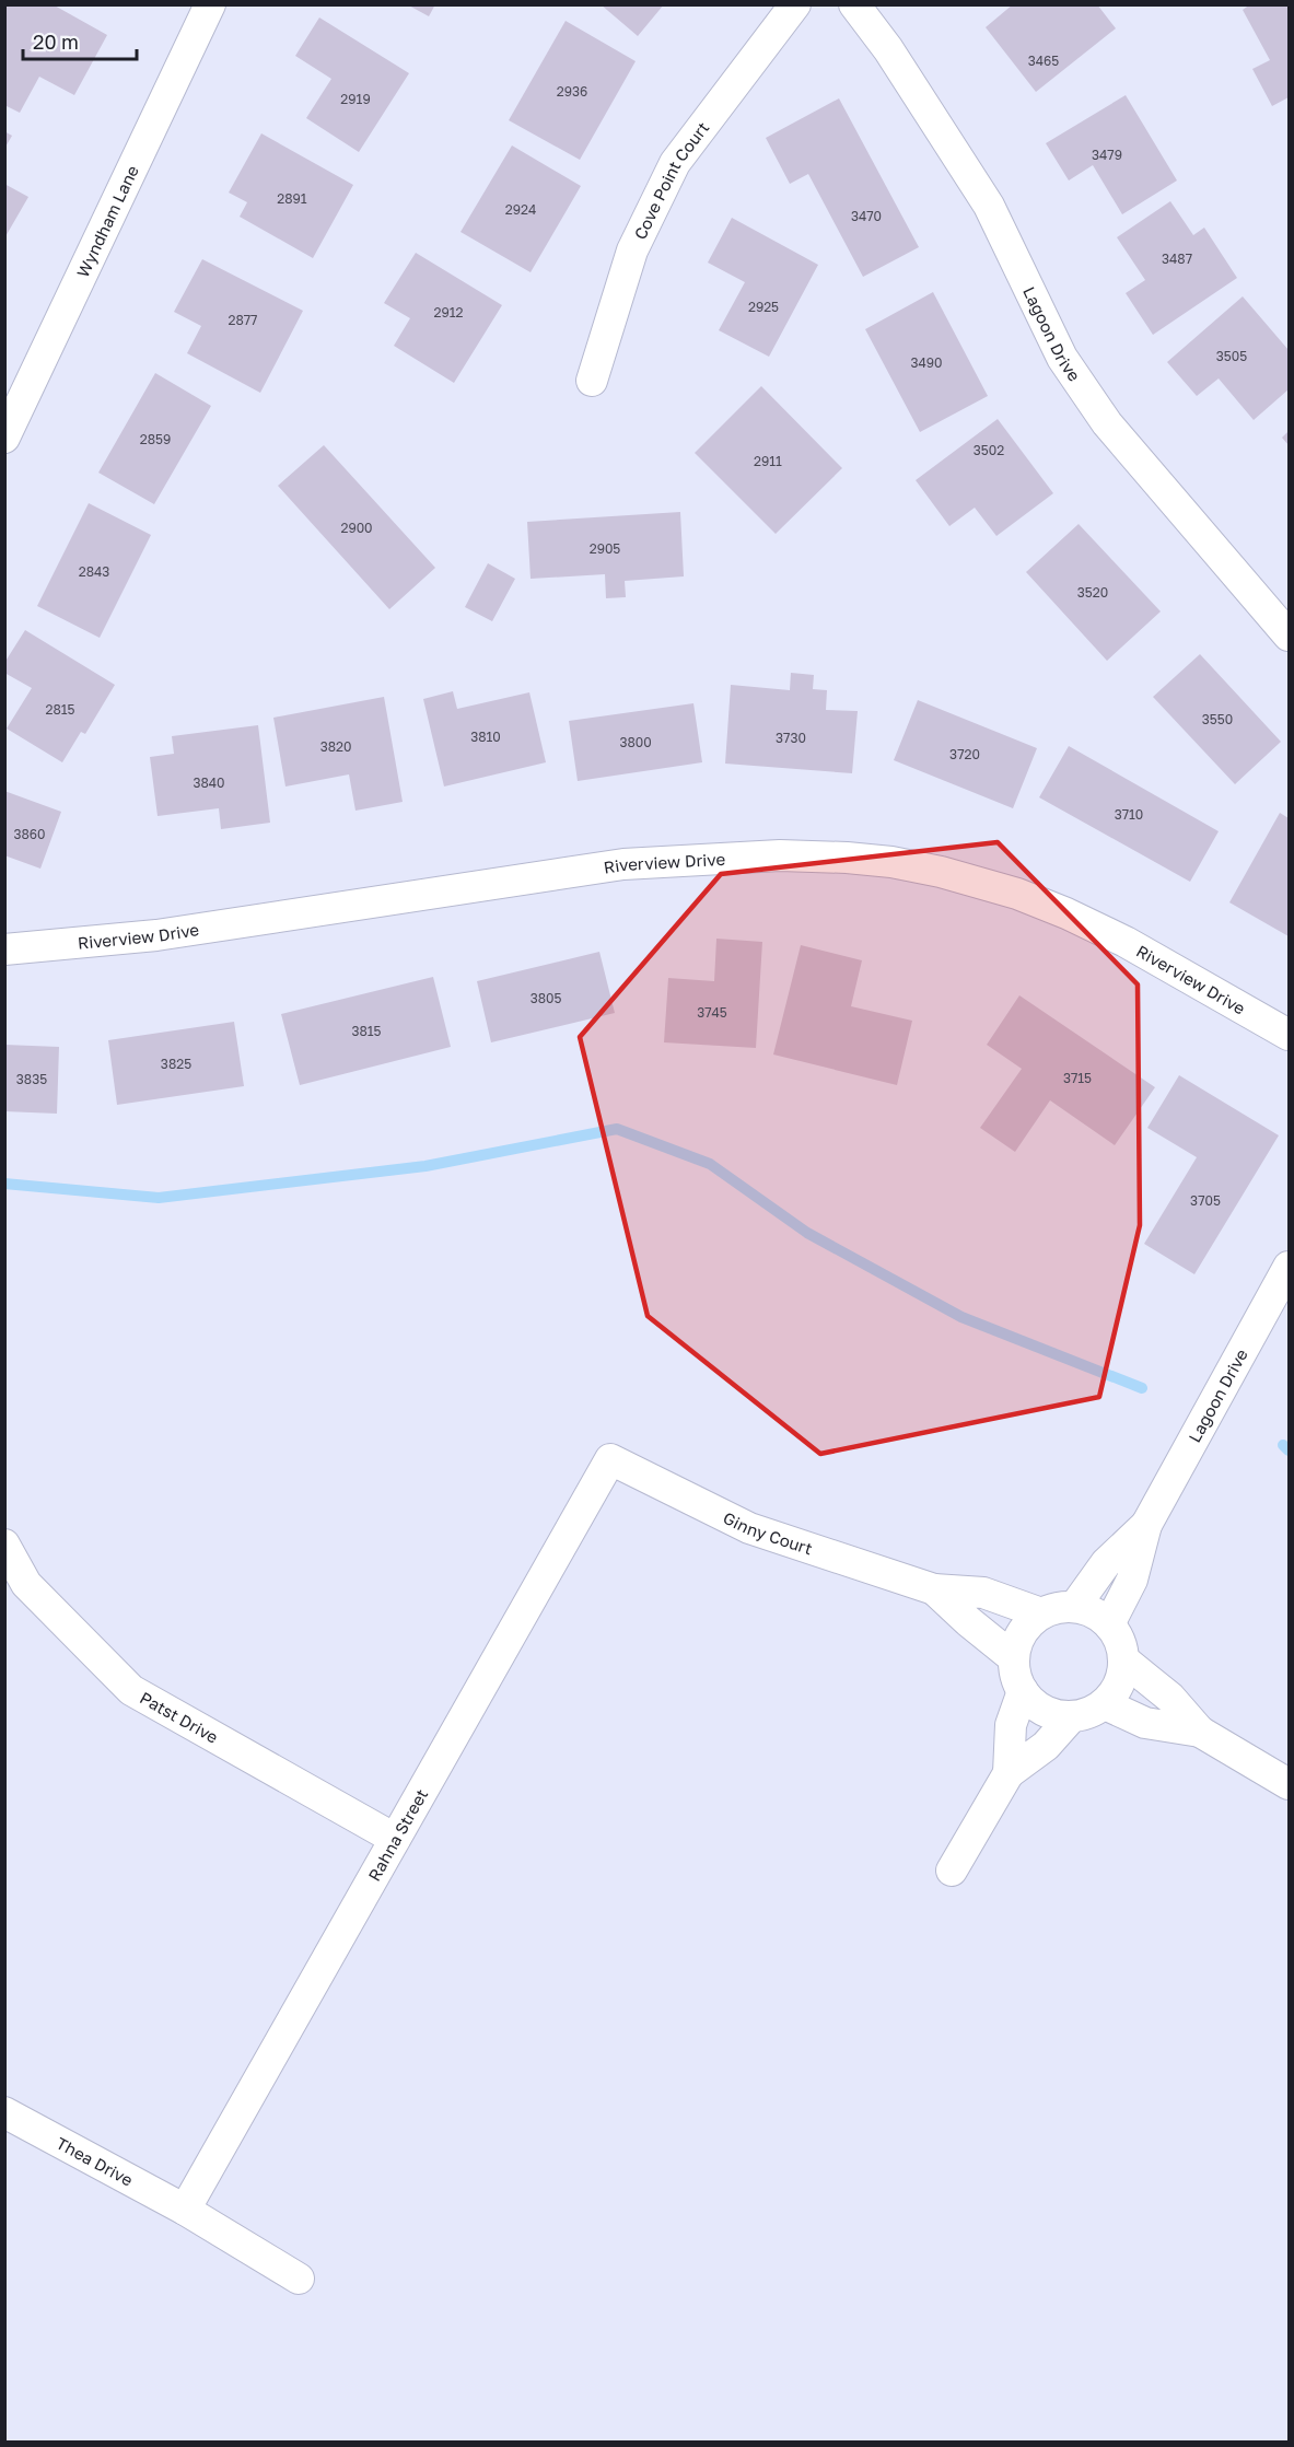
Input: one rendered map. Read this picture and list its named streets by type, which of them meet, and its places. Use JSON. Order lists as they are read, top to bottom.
{
  "streets": {
    "street": [
      "Cove Point Court",
      "Wyndham Lane",
      "Lagoon Drive",
      "Riverview Drive",
      "Ginny Court",
      "Patst Drive",
      "Rahna Street",
      "Thea Drive"
    ]
  },
  "crossings": [
    ["Ginny Court", "Rahna Street"],
    ["Patst Drive", "Rahna Street"],
    ["Rahna Street", "Thea Drive"]
  ],
  "house_numbers": [
    "3465",
    "2936",
    "2919",
    "3479",
    "2891",
    "2924",
    "3470",
    "3487",
    "2925",
    "2912",
    "2877",
    "3505",
    "3490",
    "2859",
    "3502",
    "2911",
    "2900",
    "2905",
    "2843",
    "3520",
    "2815",
    "3550",
    "3810",
    "3730",
    "3800",
    "3820",
    "3720",
    "3840",
    "3710",
    "3860",
    "3805",
    "3745",
    "3815",
    "3825",
    "3715",
    "3835",
    "3705"
  ],
  "scale_bar": "20 m"
}
